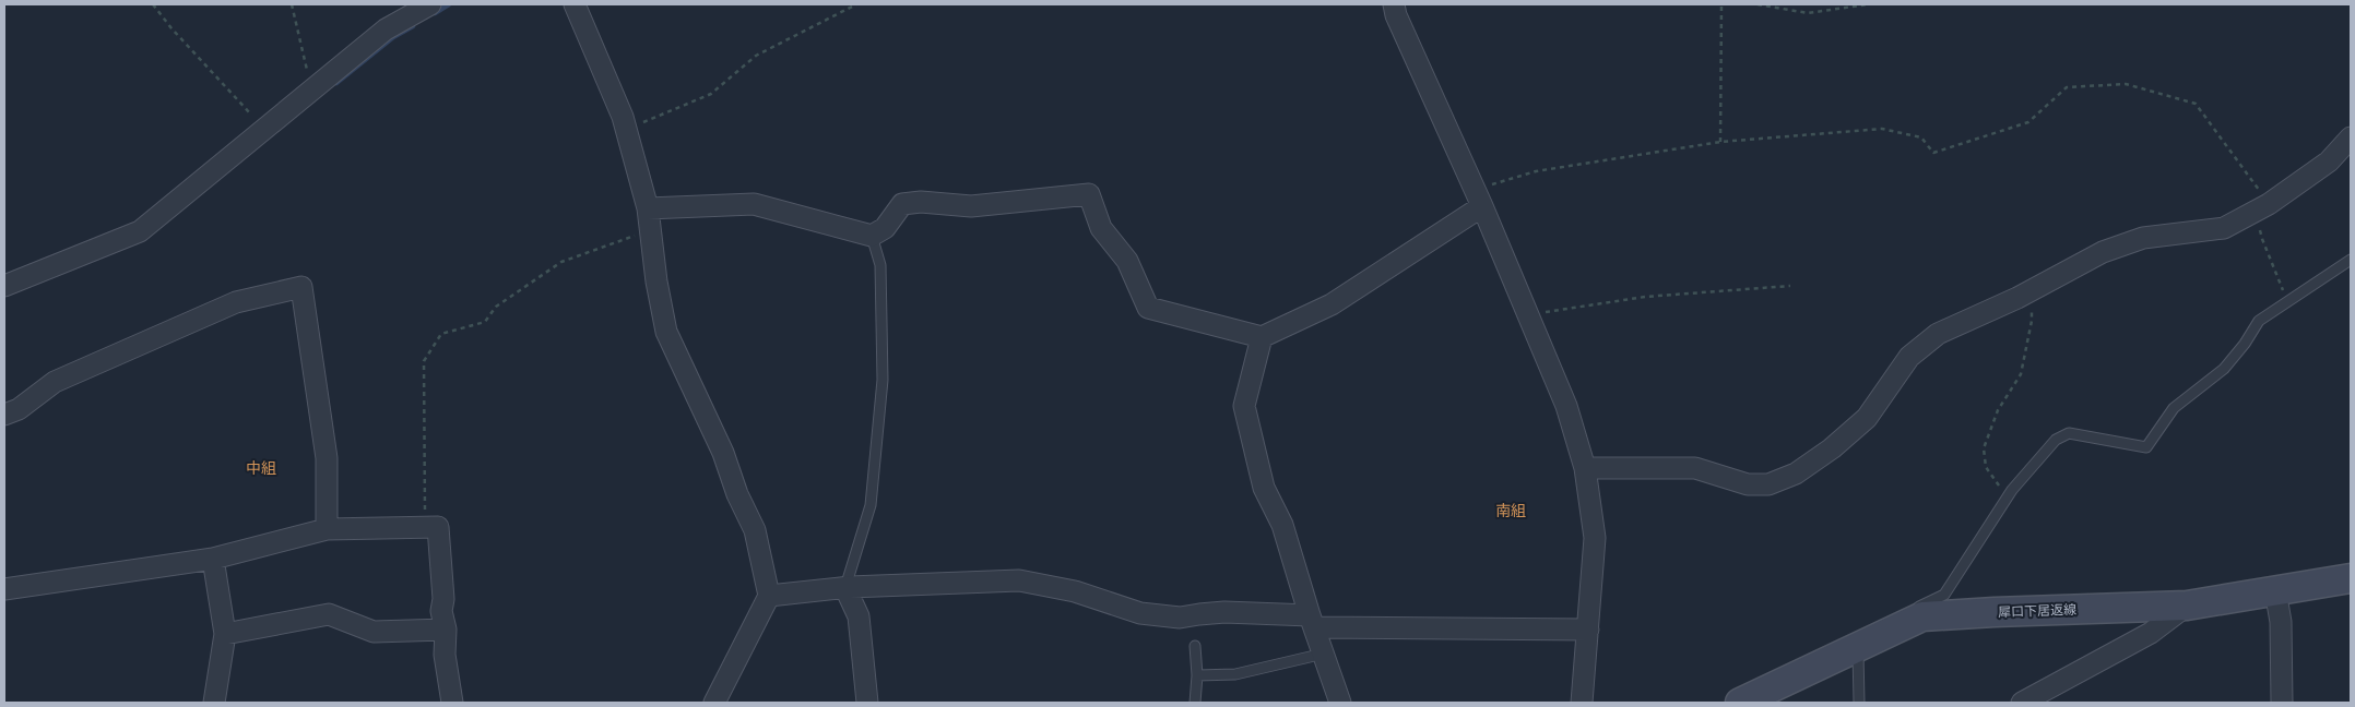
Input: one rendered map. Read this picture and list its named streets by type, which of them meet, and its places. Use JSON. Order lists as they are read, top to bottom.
{
  "streets": {
    "main road": ["犀口下居返線"]
  },
  "districts": ["中組", "南組"]
}
